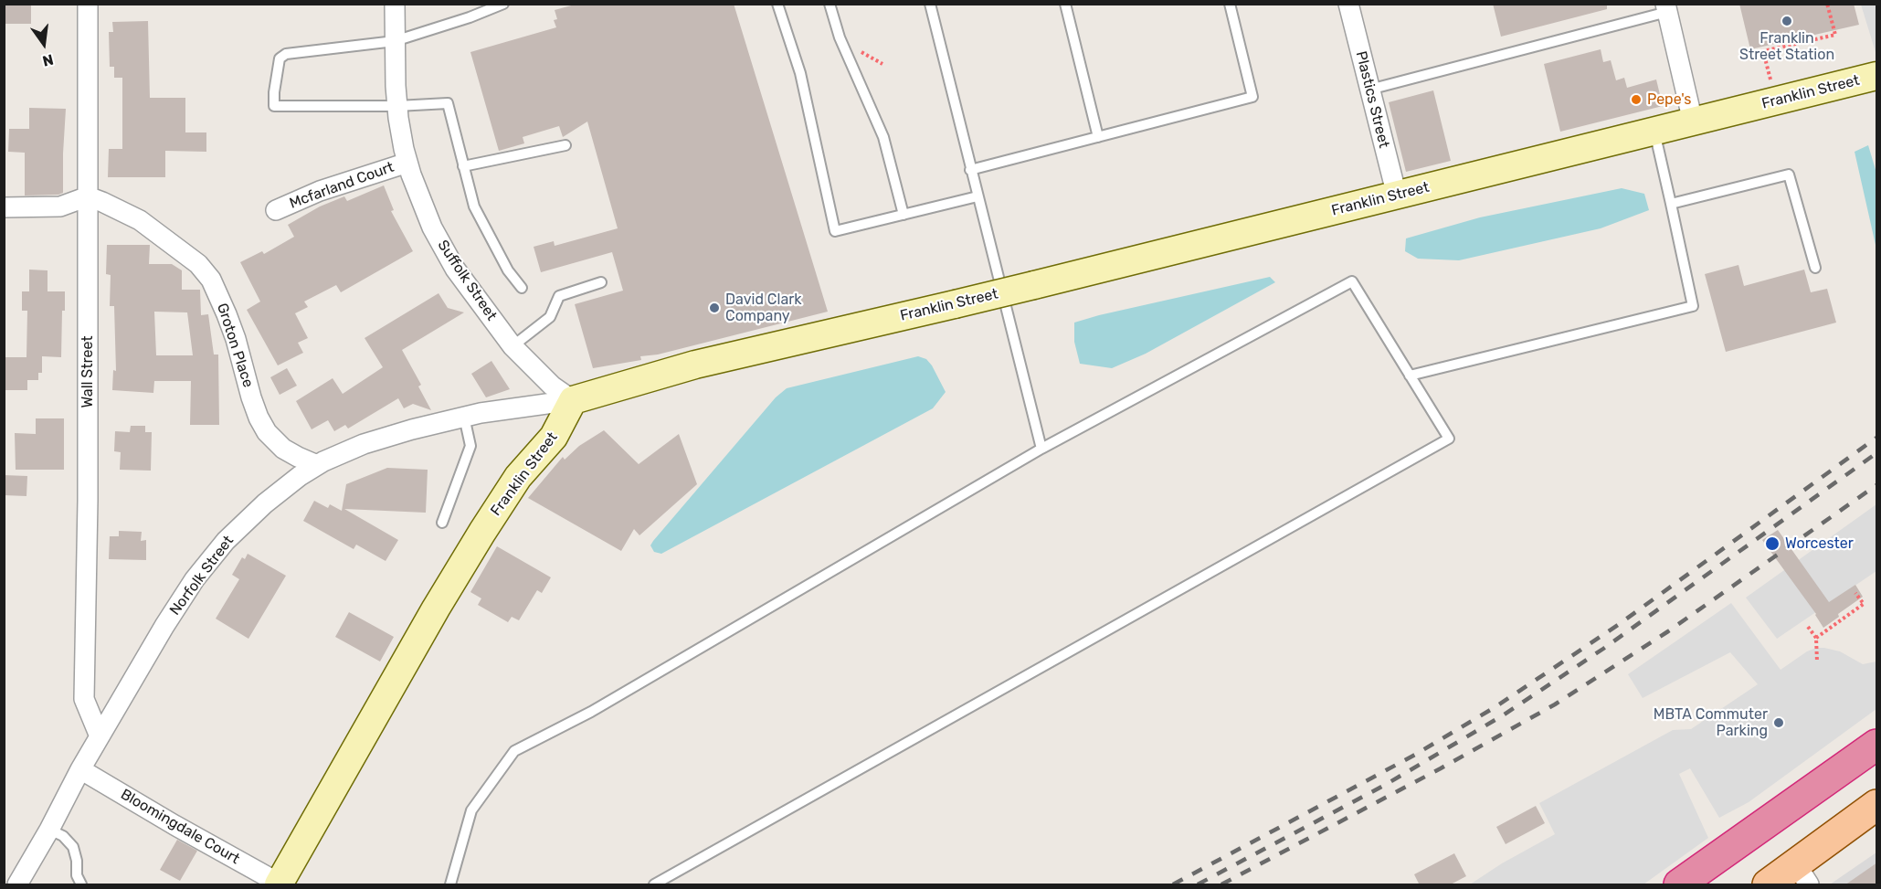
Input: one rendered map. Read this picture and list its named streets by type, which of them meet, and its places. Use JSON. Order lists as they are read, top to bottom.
{
  "streets": {
    "main road": ["Franklin Street"],
    "street": [
      "Plastics Street",
      "Mcfarland Court",
      "Suffolk Street",
      "Groton Place",
      "Wall Street",
      "Norfolk Street",
      "Bloomingdale Court"
    ]
  },
  "crossings": [
    ["Franklin Street", "Plastics Street"],
    ["Franklin Street", "Suffolk Street"],
    ["Franklin Street", "Norfolk Street"],
    ["Franklin Street", "Bloomingdale Court"],
    ["Mcfarland Court", "Suffolk Street"],
    ["Suffolk Street", "Norfolk Street"],
    ["Groton Place", "Wall Street"],
    ["Groton Place", "Norfolk Street"],
    ["Wall Street", "Norfolk Street"],
    ["Norfolk Street", "Bloomingdale Court"]
  ],
  "places": [
    "Franklin Street Station",
    "Pepe's",
    "David Clark Company",
    "Worcester",
    "MBTA Commuter Parking"
  ],
  "north": "bottom"
}
